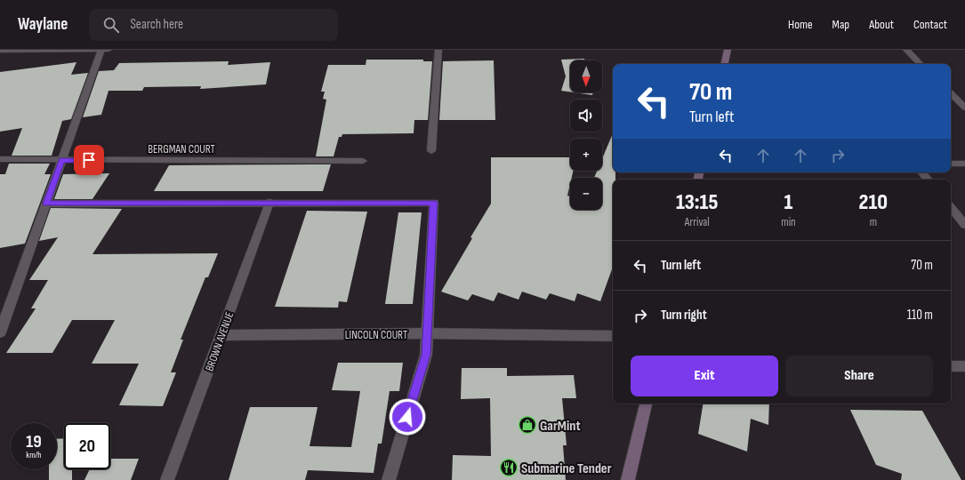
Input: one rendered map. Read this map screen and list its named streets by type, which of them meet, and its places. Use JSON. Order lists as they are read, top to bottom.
{
  "streets": {
    "street": ["BERGMAN COURT", "LINCOLN COURT", "BROWN AVENUE"]
  },
  "crossings": [
    ["LINCOLN COURT", "BROWN AVENUE"]
  ],
  "places": {
    "shop": ["GarMint"],
    "restaurant": ["Submarine Tender"]
  },
  "north": "bottom",
  "page": {
    "header": "Waylane",
    "search": "Search here",
    "nav": [
      "Home",
      "Map",
      "About",
      "Contact"
    ],
    "map_buttons": ["+", "−"],
    "turn": ["70 m", "Turn left"],
    "eta": [
      "13:15",
      "Arrival",
      "1",
      "min",
      "210",
      "m"
    ],
    "list": [
      {
        "name": "Turn left",
        "value": "70 m"
      },
      {
        "name": "Turn right",
        "value": "110 m"
      }
    ],
    "buttons": ["Exit", "Share"],
    "speed": "19 km/h",
    "limit": "20"
  }
}
